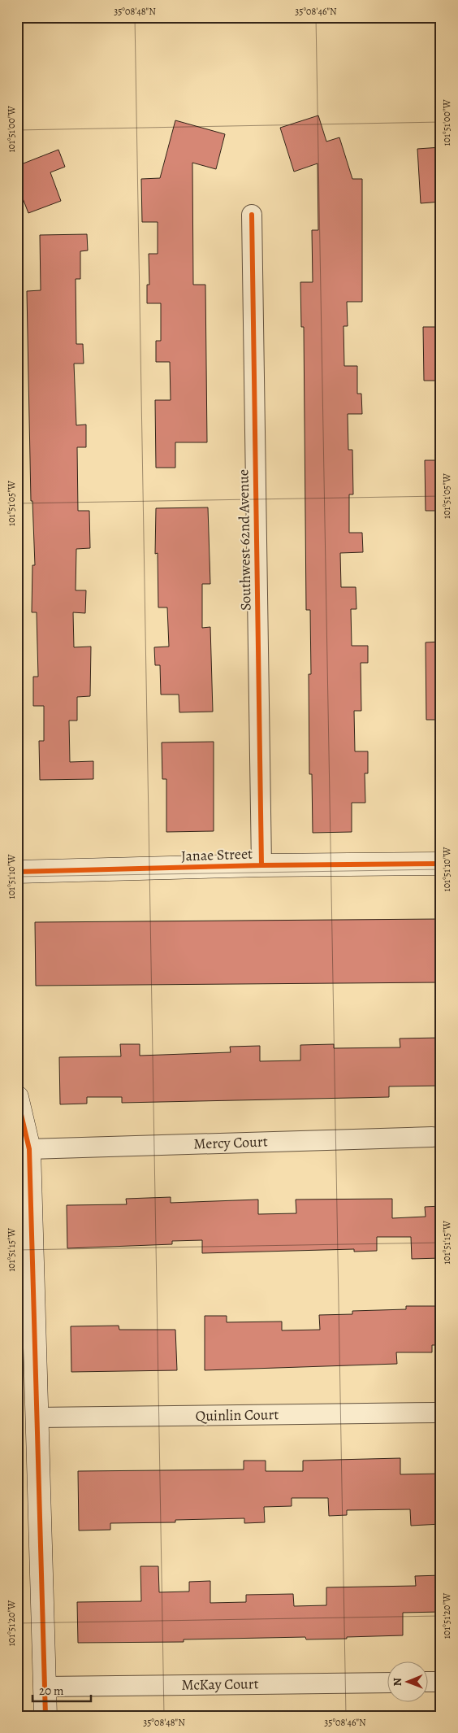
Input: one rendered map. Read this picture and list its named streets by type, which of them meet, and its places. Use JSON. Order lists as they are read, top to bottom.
{
  "streets": {
    "street": [
      "Southwest 62nd Avenue",
      "Janae Street",
      "Mercy Court",
      "Quinlin Court",
      "McKay Court"
    ]
  },
  "crossings": [
    ["Southwest 62nd Avenue", "Janae Street"]
  ],
  "scale_bar": "20 m",
  "north": "left",
  "coordinates": [
    "35°08'48\"N",
    "35°08'46\"N",
    "101°51'00\"W",
    "101°51'05\"W",
    "101°51'10\"W",
    "101°51'15\"W",
    "101°51'20\"W"
  ]
}
